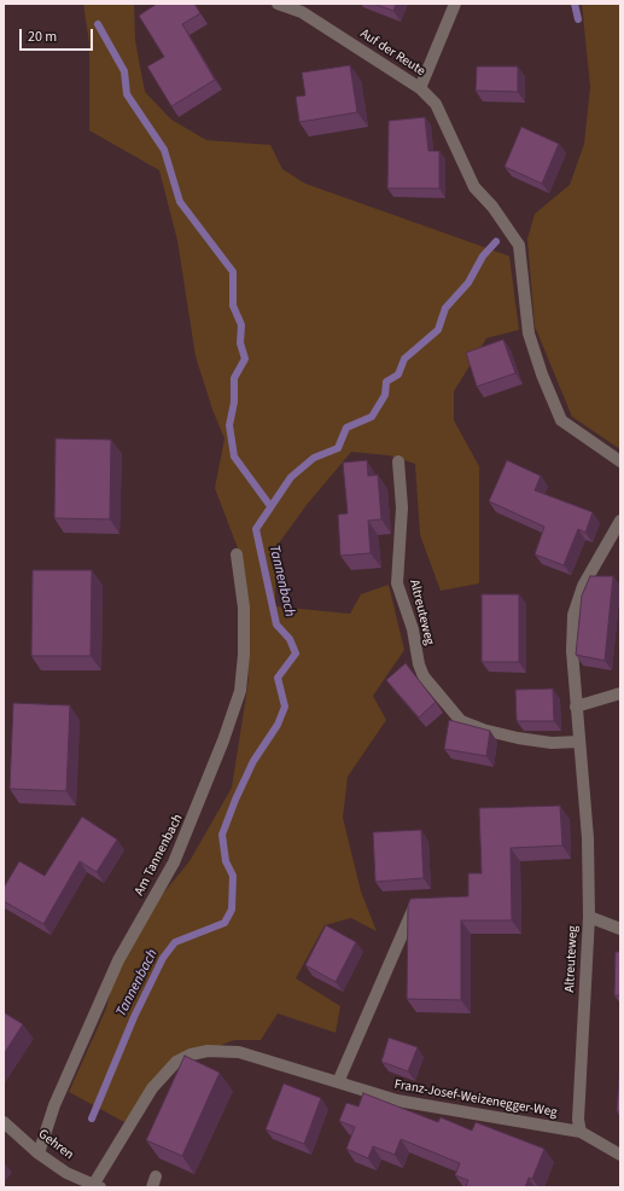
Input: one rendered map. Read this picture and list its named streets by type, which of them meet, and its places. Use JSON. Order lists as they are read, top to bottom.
{
  "streets": {
    "street": [
      "Auf der Reute",
      "Altreuteweg",
      "Am Tannenbach",
      "Franz-Josef-Weizenegger-Weg",
      "Gehren"
    ]
  },
  "crossings": [
    ["Altreuteweg", "Franz-Josef-Weizenegger-Weg"],
    ["Am Tannenbach", "Gehren"],
    ["Franz-Josef-Weizenegger-Weg", "Gehren"]
  ],
  "water": ["Tannenbach"],
  "scale_bar": "20 m"
}
